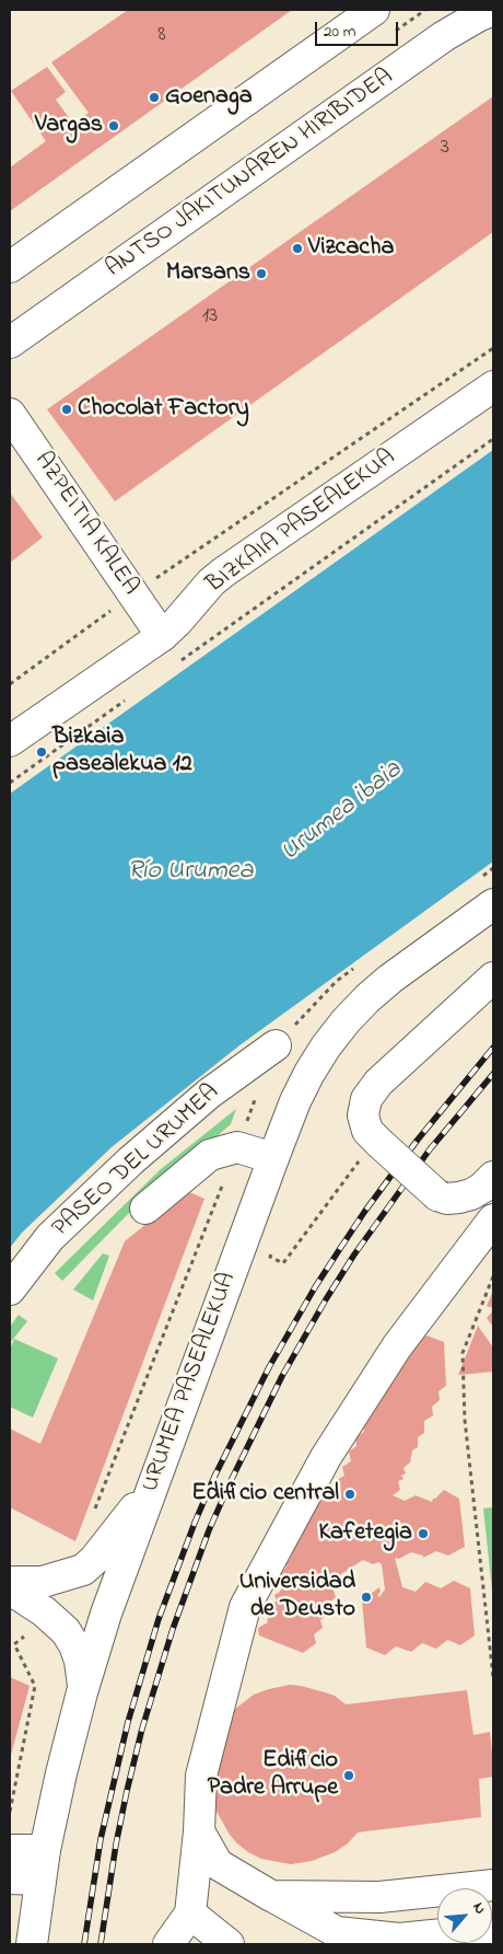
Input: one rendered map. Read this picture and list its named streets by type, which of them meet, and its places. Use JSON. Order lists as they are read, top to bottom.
{
  "streets": {
    "main road": [
      "ANTSO JAKITUNAREN HIRIBIDEA",
      "BIZKAIA PASEALEKUA",
      "AZPEITIA KALEA",
      "PASEO DEL URUMEA",
      "URUMEA PASEALEKUA"
    ]
  },
  "crossings": [
    ["BIZKAIA PASEALEKUA", "AZPEITIA KALEA"]
  ],
  "water": ["Urumea ibaia", "Río Urumea"],
  "places": [
    "Goenaga",
    "Vargas",
    "Vizcacha",
    "Marsans",
    "Chocolat Factory",
    "Bizkaia pasealekua 12",
    "Edificio central",
    "Kafetegia",
    "Universidad de Deusto",
    "Edificio Padre Arrupe"
  ],
  "house_numbers": ["8", "3", "13"],
  "scale_bar": "20 m",
  "north": "top right"
}
